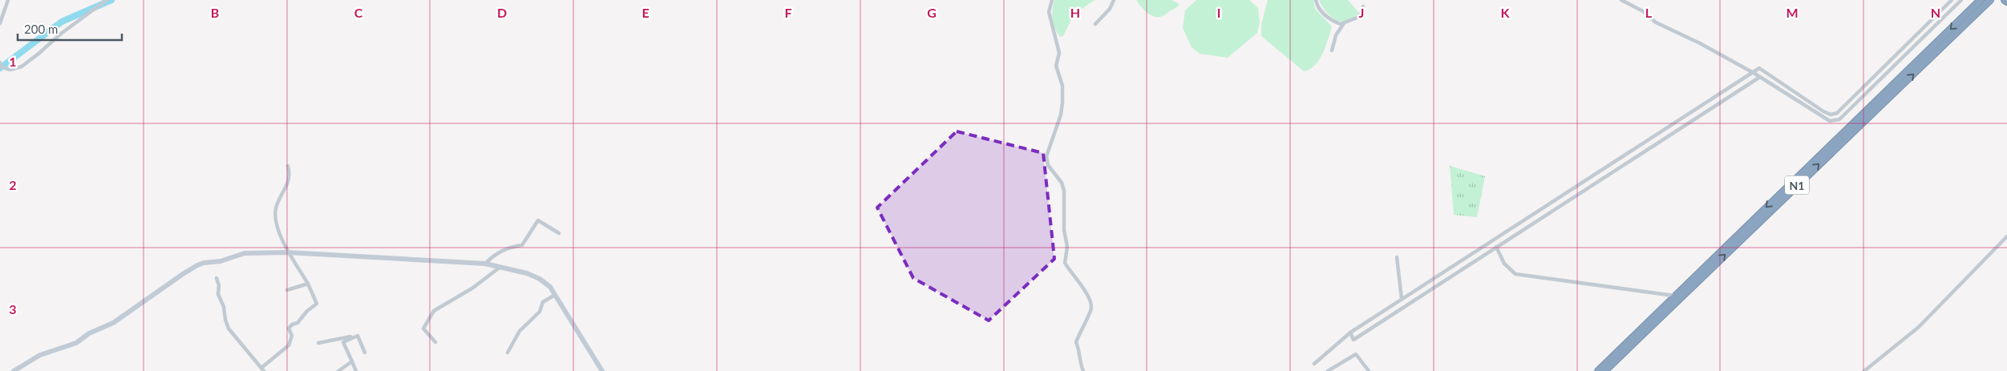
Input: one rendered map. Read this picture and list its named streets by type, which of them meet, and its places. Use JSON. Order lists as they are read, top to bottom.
{
  "streets": {
    "highway": ["N1"]
  },
  "scale_bar": "200 m",
  "grid": {
    "columns": [
      "B",
      "C",
      "D",
      "E",
      "F",
      "G",
      "H",
      "I",
      "J",
      "K",
      "L",
      "M",
      "N"
    ],
    "rows": ["1", "2", "3"]
  }
}
